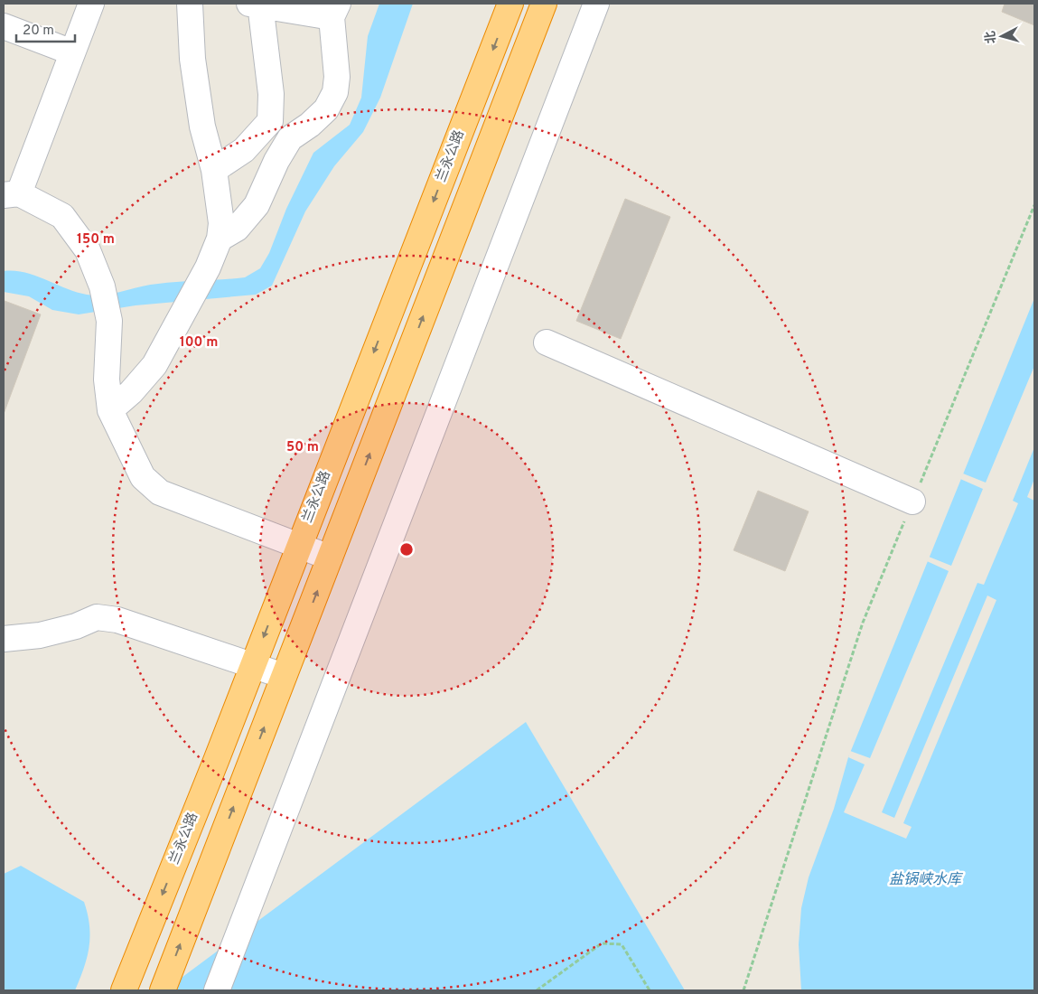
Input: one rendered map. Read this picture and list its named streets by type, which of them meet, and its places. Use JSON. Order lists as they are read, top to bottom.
{
  "streets": {
    "highway": ["兰永公路"]
  },
  "water": ["盐锅峡水库"],
  "scale_bar": "20 m",
  "north": "left",
  "rings": ["150 m", "100 m", "50 m"]
}
